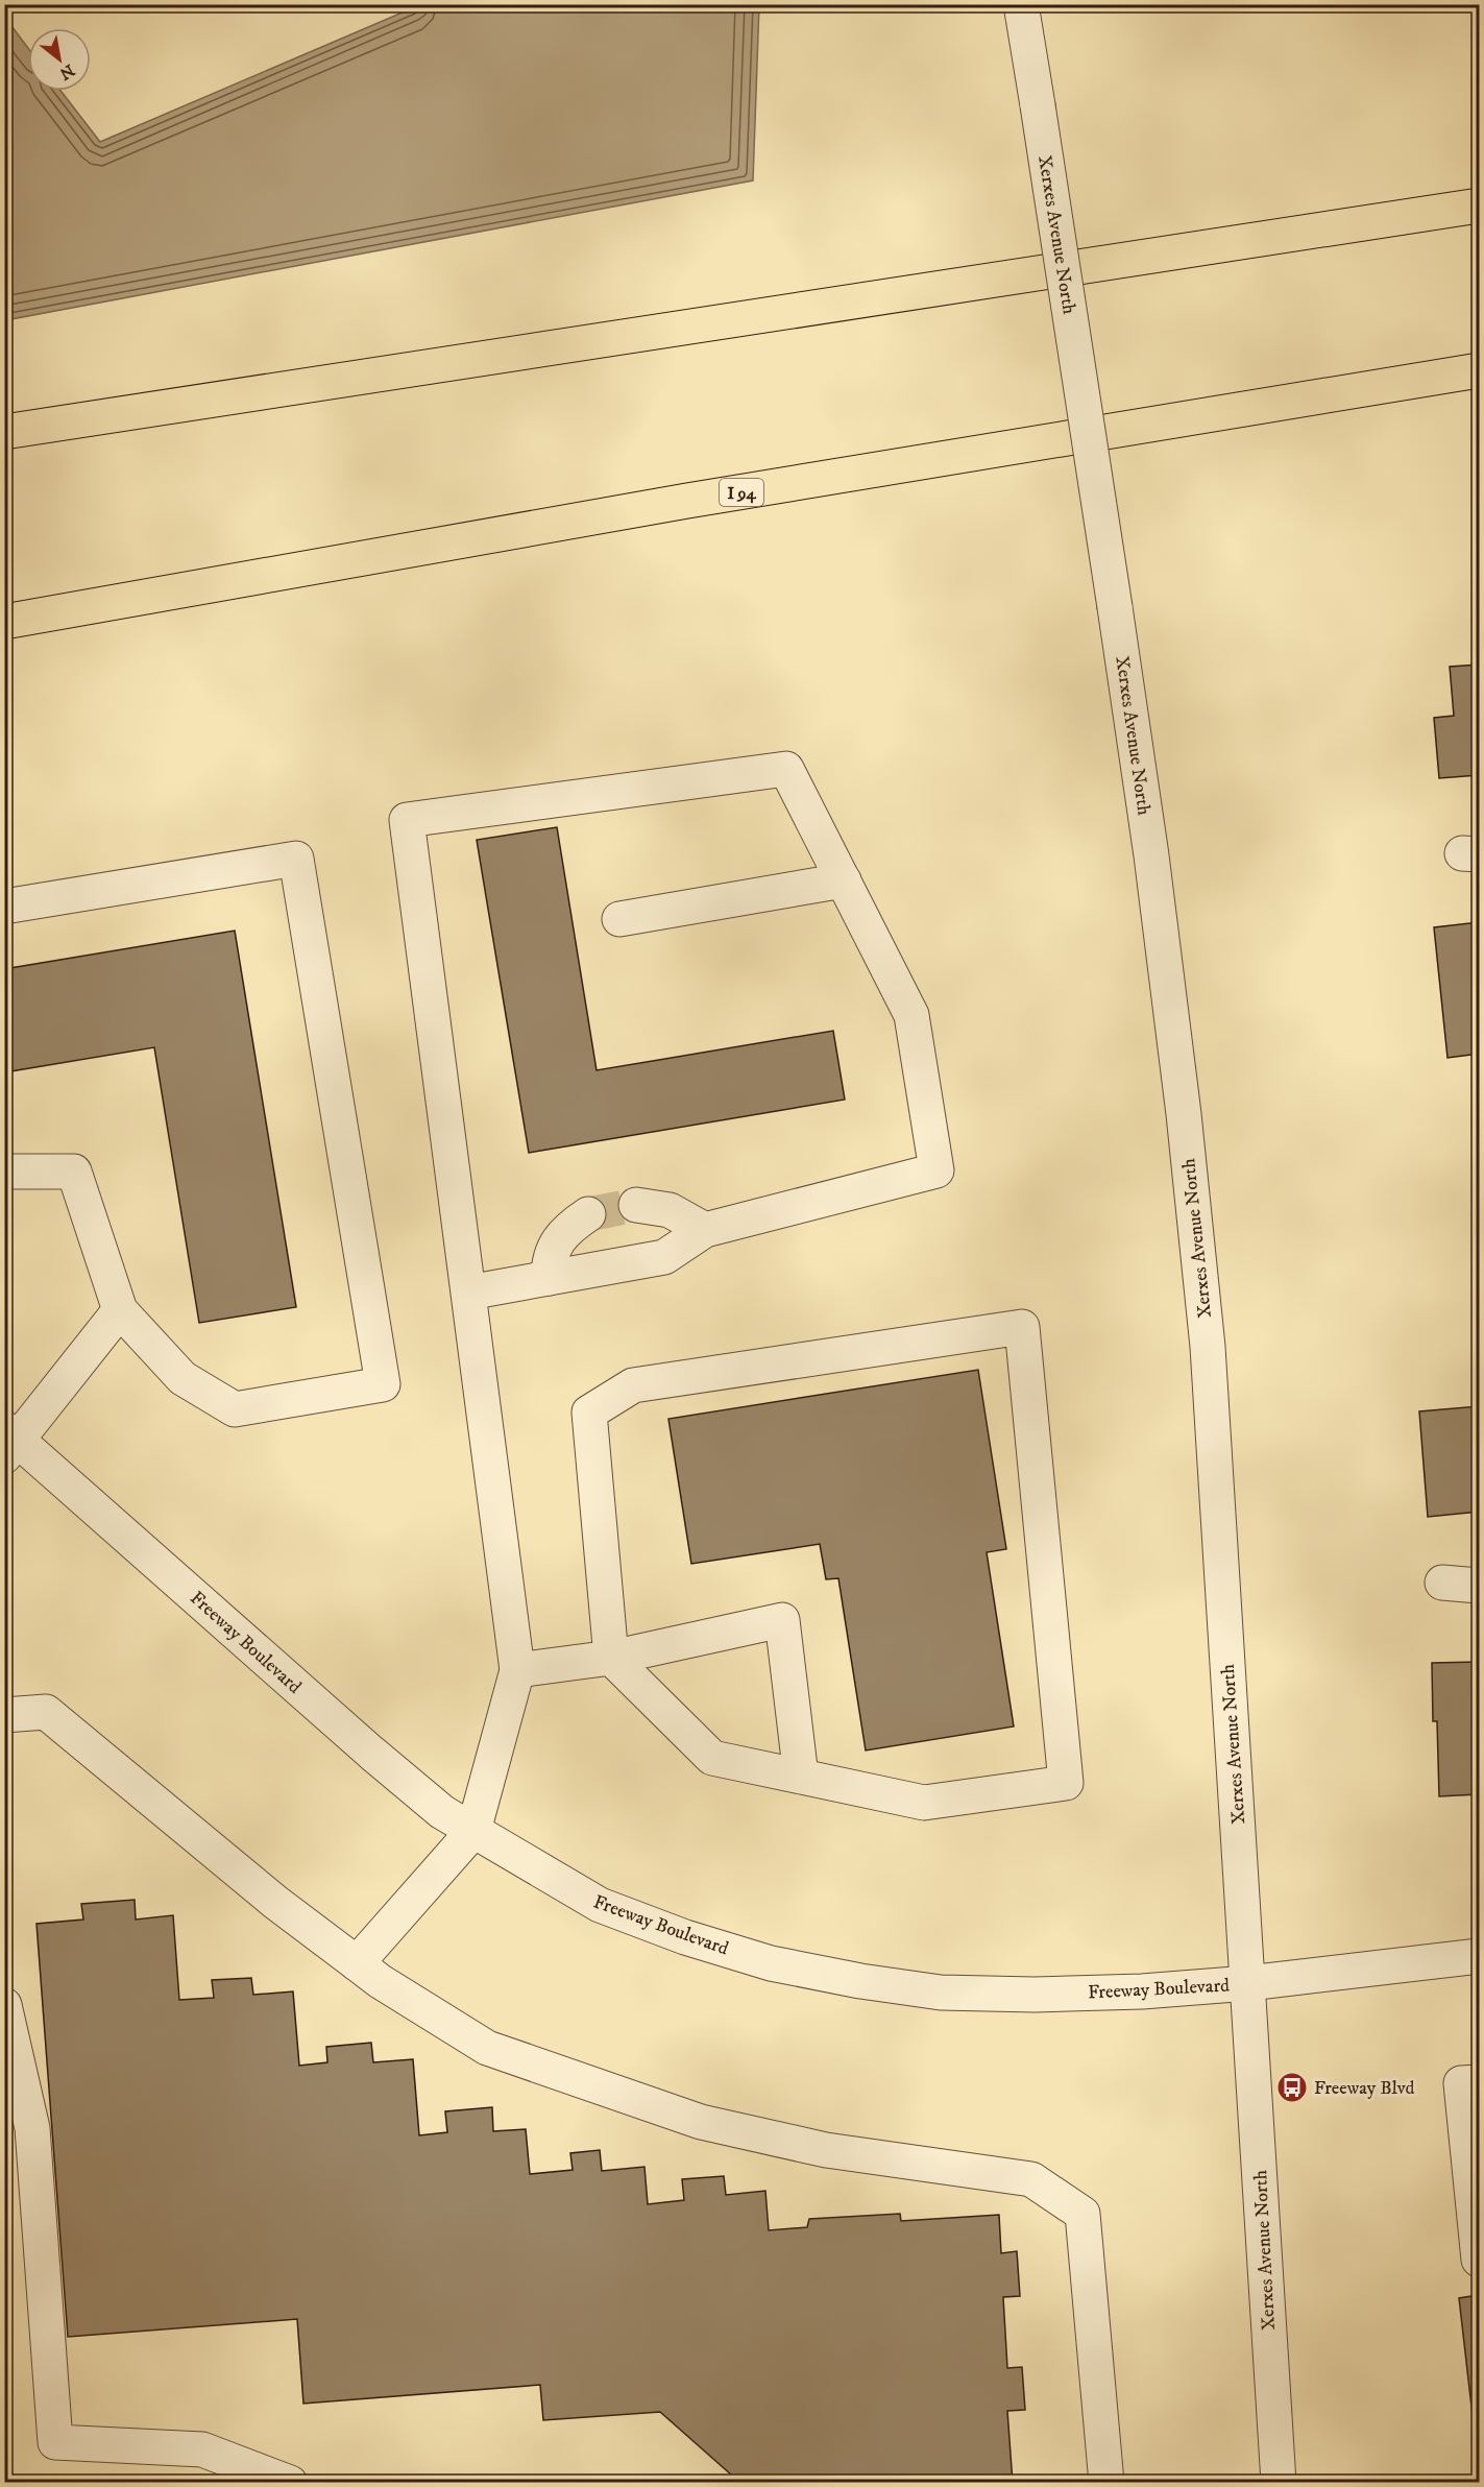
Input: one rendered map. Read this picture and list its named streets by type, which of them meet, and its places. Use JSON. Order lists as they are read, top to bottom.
{
  "streets": {
    "highway": ["I 94"],
    "street": ["Xerxes Avenue North", "Freeway Boulevard"]
  },
  "crossings": [
    ["Xerxes Avenue North", "Freeway Boulevard"]
  ],
  "places": {
    "bus stop": ["Freeway Blvd"]
  },
  "north": "bottom right"
}
